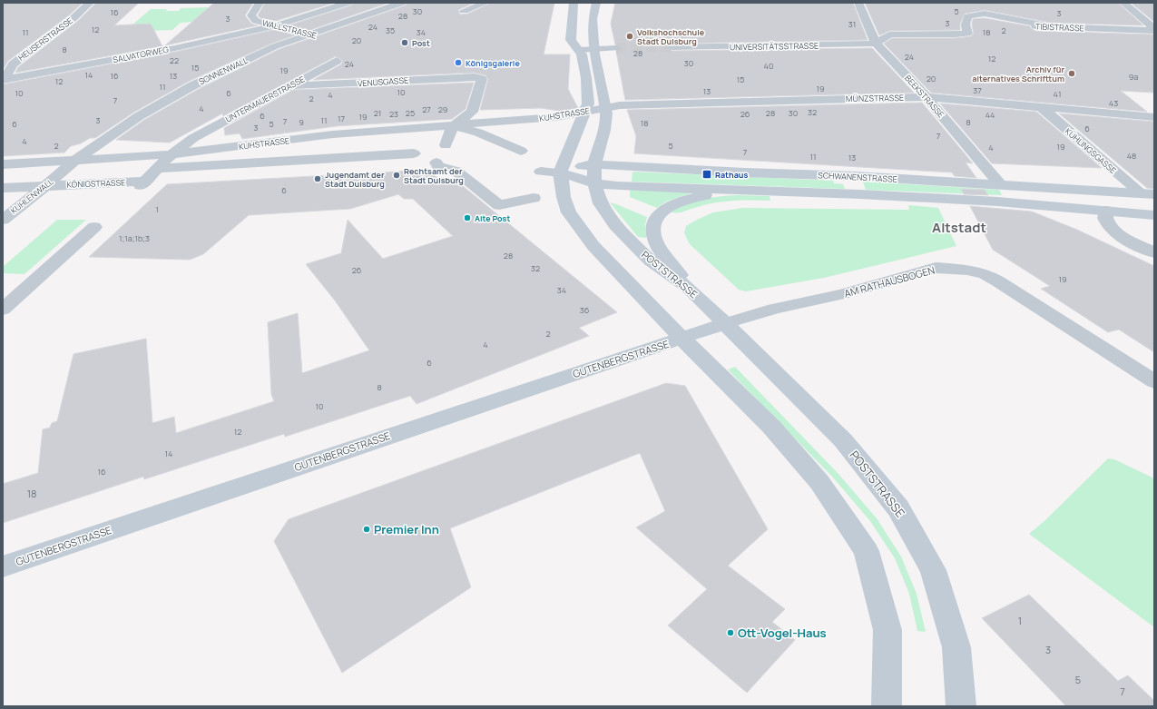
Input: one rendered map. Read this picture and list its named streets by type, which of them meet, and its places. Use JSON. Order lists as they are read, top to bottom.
{
  "streets": {
    "main road": ["SCHWANENSTRASSE", "POSTSTRASSE", "GUTENBERGSTRASSE"],
    "street": [
      "TIBISTRASSE",
      "WALLSTRASSE",
      "HEUSERSTRASSE",
      "UNIVERSITÄTSSTRASSE",
      "SALVATORWEG",
      "SONNENWALL",
      "VENUSGASSE",
      "BEEKSTRASSE",
      "MÜNZSTRASSE",
      "UNTERMAUERSTRASSE",
      "KUHSTRASSE",
      "KÜHLINGSGASSE",
      "KÖNIGSTRASSE",
      "KUHLENWALL",
      "AM RATHAUSBOGEN"
    ]
  },
  "crossings": [
    ["WALLSTRASSE", "SALVATORWEG"],
    ["WALLSTRASSE", "SONNENWALL"],
    ["HEUSERSTRASSE", "SALVATORWEG"],
    ["UNIVERSITÄTSSTRASSE", "BEEKSTRASSE"],
    ["SONNENWALL", "KUHSTRASSE"],
    ["SONNENWALL", "KUHLENWALL"],
    ["VENUSGASSE", "UNTERMAUERSTRASSE"],
    ["VENUSGASSE", "KUHSTRASSE"],
    ["BEEKSTRASSE", "MÜNZSTRASSE"],
    ["BEEKSTRASSE", "SCHWANENSTRASSE"],
    ["MÜNZSTRASSE", "KUHSTRASSE"],
    ["MÜNZSTRASSE", "KÜHLINGSGASSE"],
    ["MÜNZSTRASSE", "POSTSTRASSE"],
    ["UNTERMAUERSTRASSE", "KUHSTRASSE"],
    ["UNTERMAUERSTRASSE", "KÖNIGSTRASSE"],
    ["KUHSTRASSE", "POSTSTRASSE"],
    ["KÜHLINGSGASSE", "SCHWANENSTRASSE"],
    ["SCHWANENSTRASSE", "POSTSTRASSE"],
    ["KÖNIGSTRASSE", "KUHLENWALL"],
    ["POSTSTRASSE", "AM RATHAUSBOGEN"]
  ],
  "districts": ["Altstadt"],
  "places": {
    "other": [
      "Volkshochschule Stadt Duisburg",
      "Post",
      "Königsgalerie",
      "Archiv für alternatives Schrifttum",
      "Rechtsamt der Stadt Duisburg",
      "Jugendamt der Stadt Duisburg",
      "Alte Post",
      "Premier Inn",
      "Ott-Vogel-Haus"
    ],
    "transit": ["Rathaus"]
  },
  "house_numbers": [
    "30",
    "5",
    "16",
    "3",
    "28",
    "3",
    "3",
    "31",
    "24",
    "12",
    "35",
    "2",
    "11",
    "34",
    "18",
    "20",
    "8",
    "28",
    "24",
    "12",
    "22",
    "30",
    "24",
    "40",
    "15",
    "19",
    "14",
    "16",
    "13",
    "9a",
    "20",
    "15",
    "12",
    "11",
    "19",
    "37",
    "13",
    "10",
    "10",
    "6",
    "41",
    "4",
    "2",
    "7",
    "43",
    "4",
    "27",
    "29",
    "32",
    "21",
    "25",
    "28",
    "30",
    "23",
    "26",
    "44",
    "6",
    "19",
    "17",
    "3",
    "11",
    "7",
    "9",
    "8",
    "18",
    "6",
    "5",
    "3",
    "6",
    "7",
    "4",
    "2",
    "5",
    "19",
    "4",
    "7",
    "48",
    "11",
    "13",
    "6",
    "1",
    "1;1a;1b;3",
    "28",
    "32",
    "26",
    "19",
    "34",
    "36",
    "2",
    "4",
    "6",
    "8",
    "10",
    "12",
    "14",
    "16",
    "18",
    "1",
    "3",
    "5",
    "7"
  ]
}
